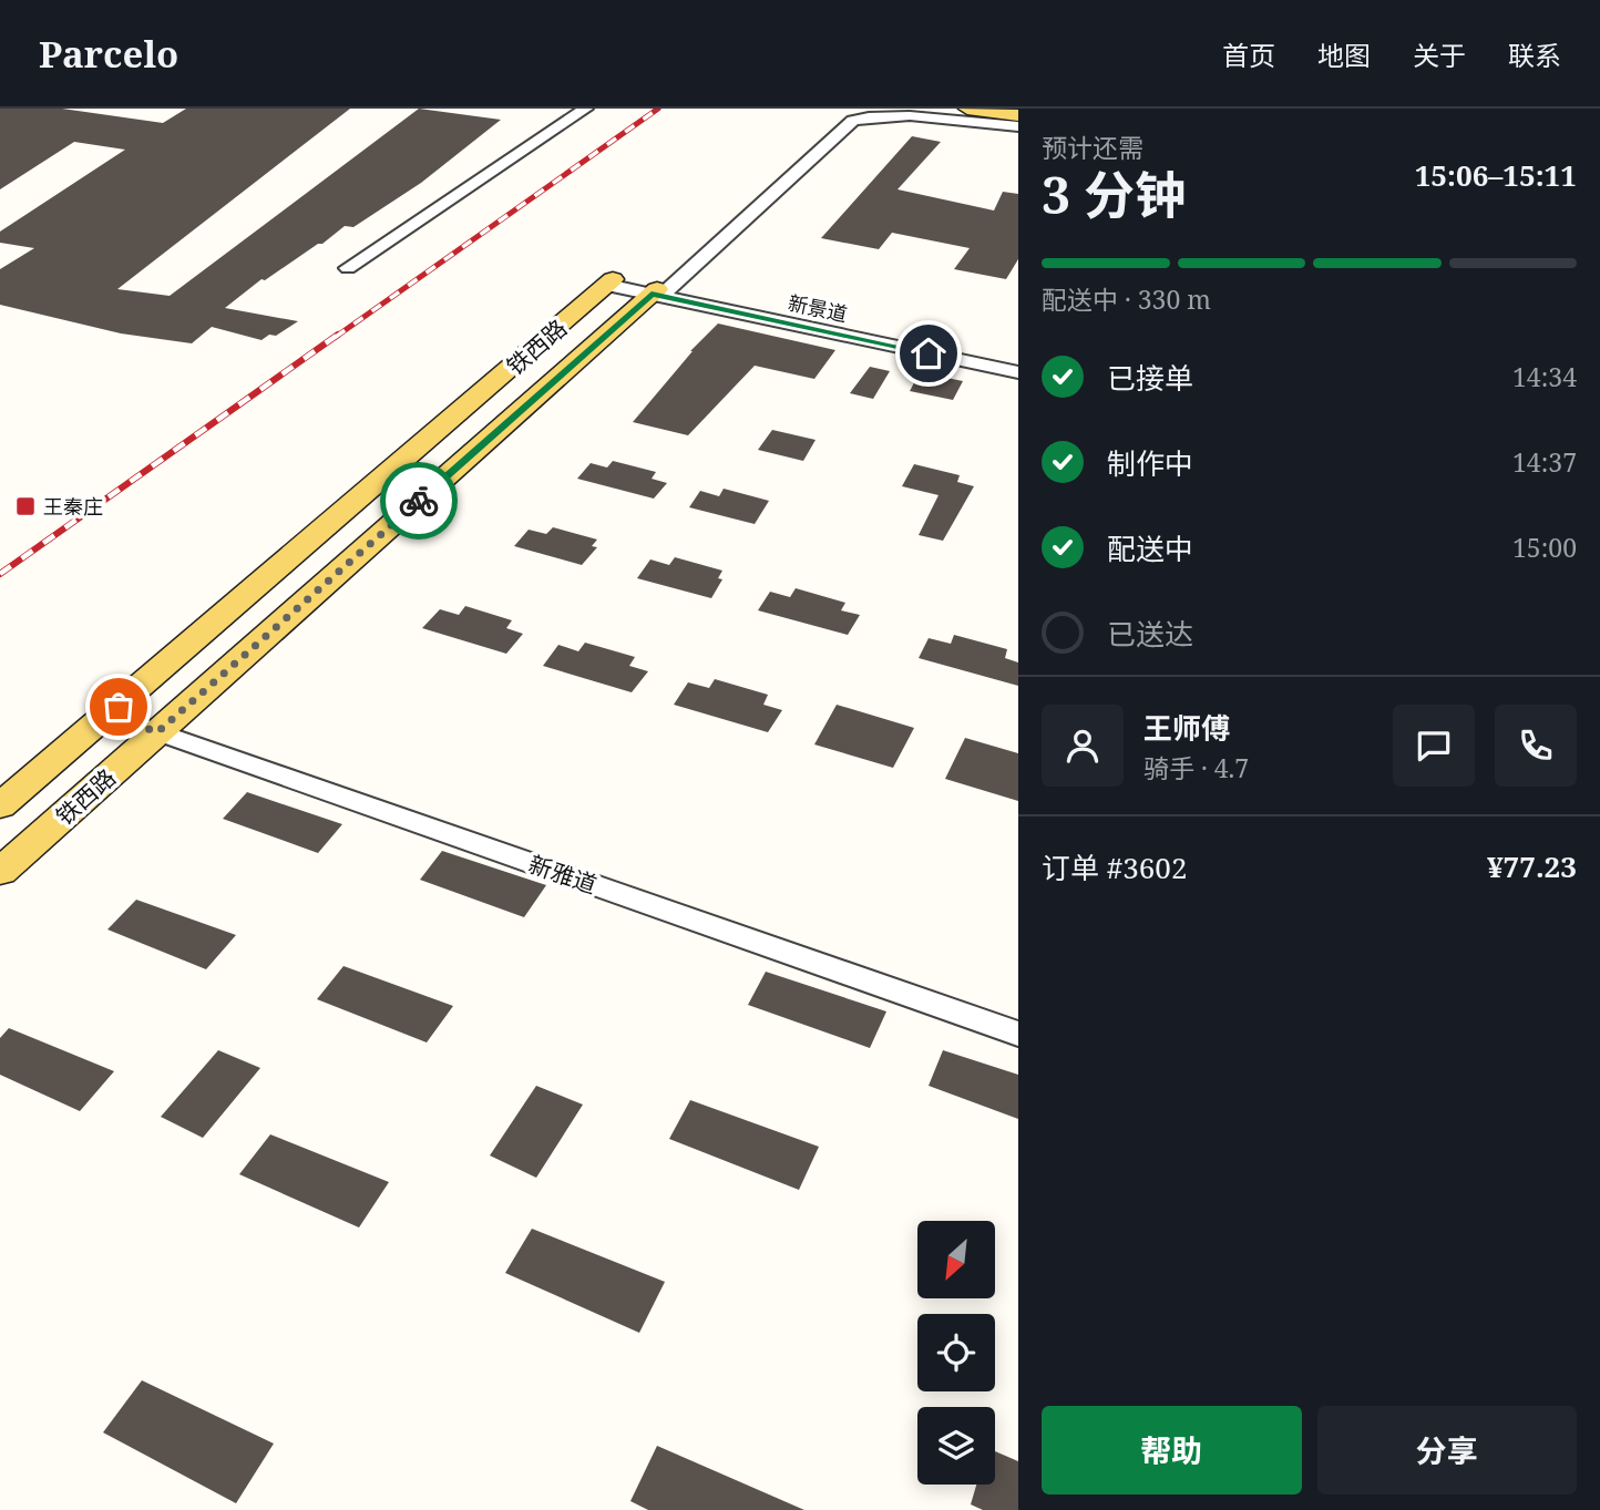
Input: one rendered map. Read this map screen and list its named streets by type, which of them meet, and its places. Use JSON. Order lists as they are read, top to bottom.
{
  "streets": {
    "main road": ["铁西路"],
    "street": ["新景道", "新雅道"]
  },
  "crossings": [
    ["新景道", "铁西路"],
    ["铁西路", "新雅道"]
  ],
  "places": {
    "transit": ["王秦庄"]
  },
  "north": "bottom left",
  "page": {
    "header": "Parcelo",
    "nav": [
      "首页",
      "地图",
      "关于",
      "联系"
    ],
    "heading": ["3 分钟", "预计还需", "15:06–15:11"],
    "panel": [
      "王师傅",
      "骑手 · 4.7",
      "订单 #3602",
      "¥77.23"
    ],
    "bar": "配送中 · 330 m",
    "list": [
      ["已接单", "14:34"],
      ["制作中", "14:37"],
      ["配送中", "15:00"],
      "已送达"
    ],
    "buttons": ["帮助", "分享"]
  }
}
